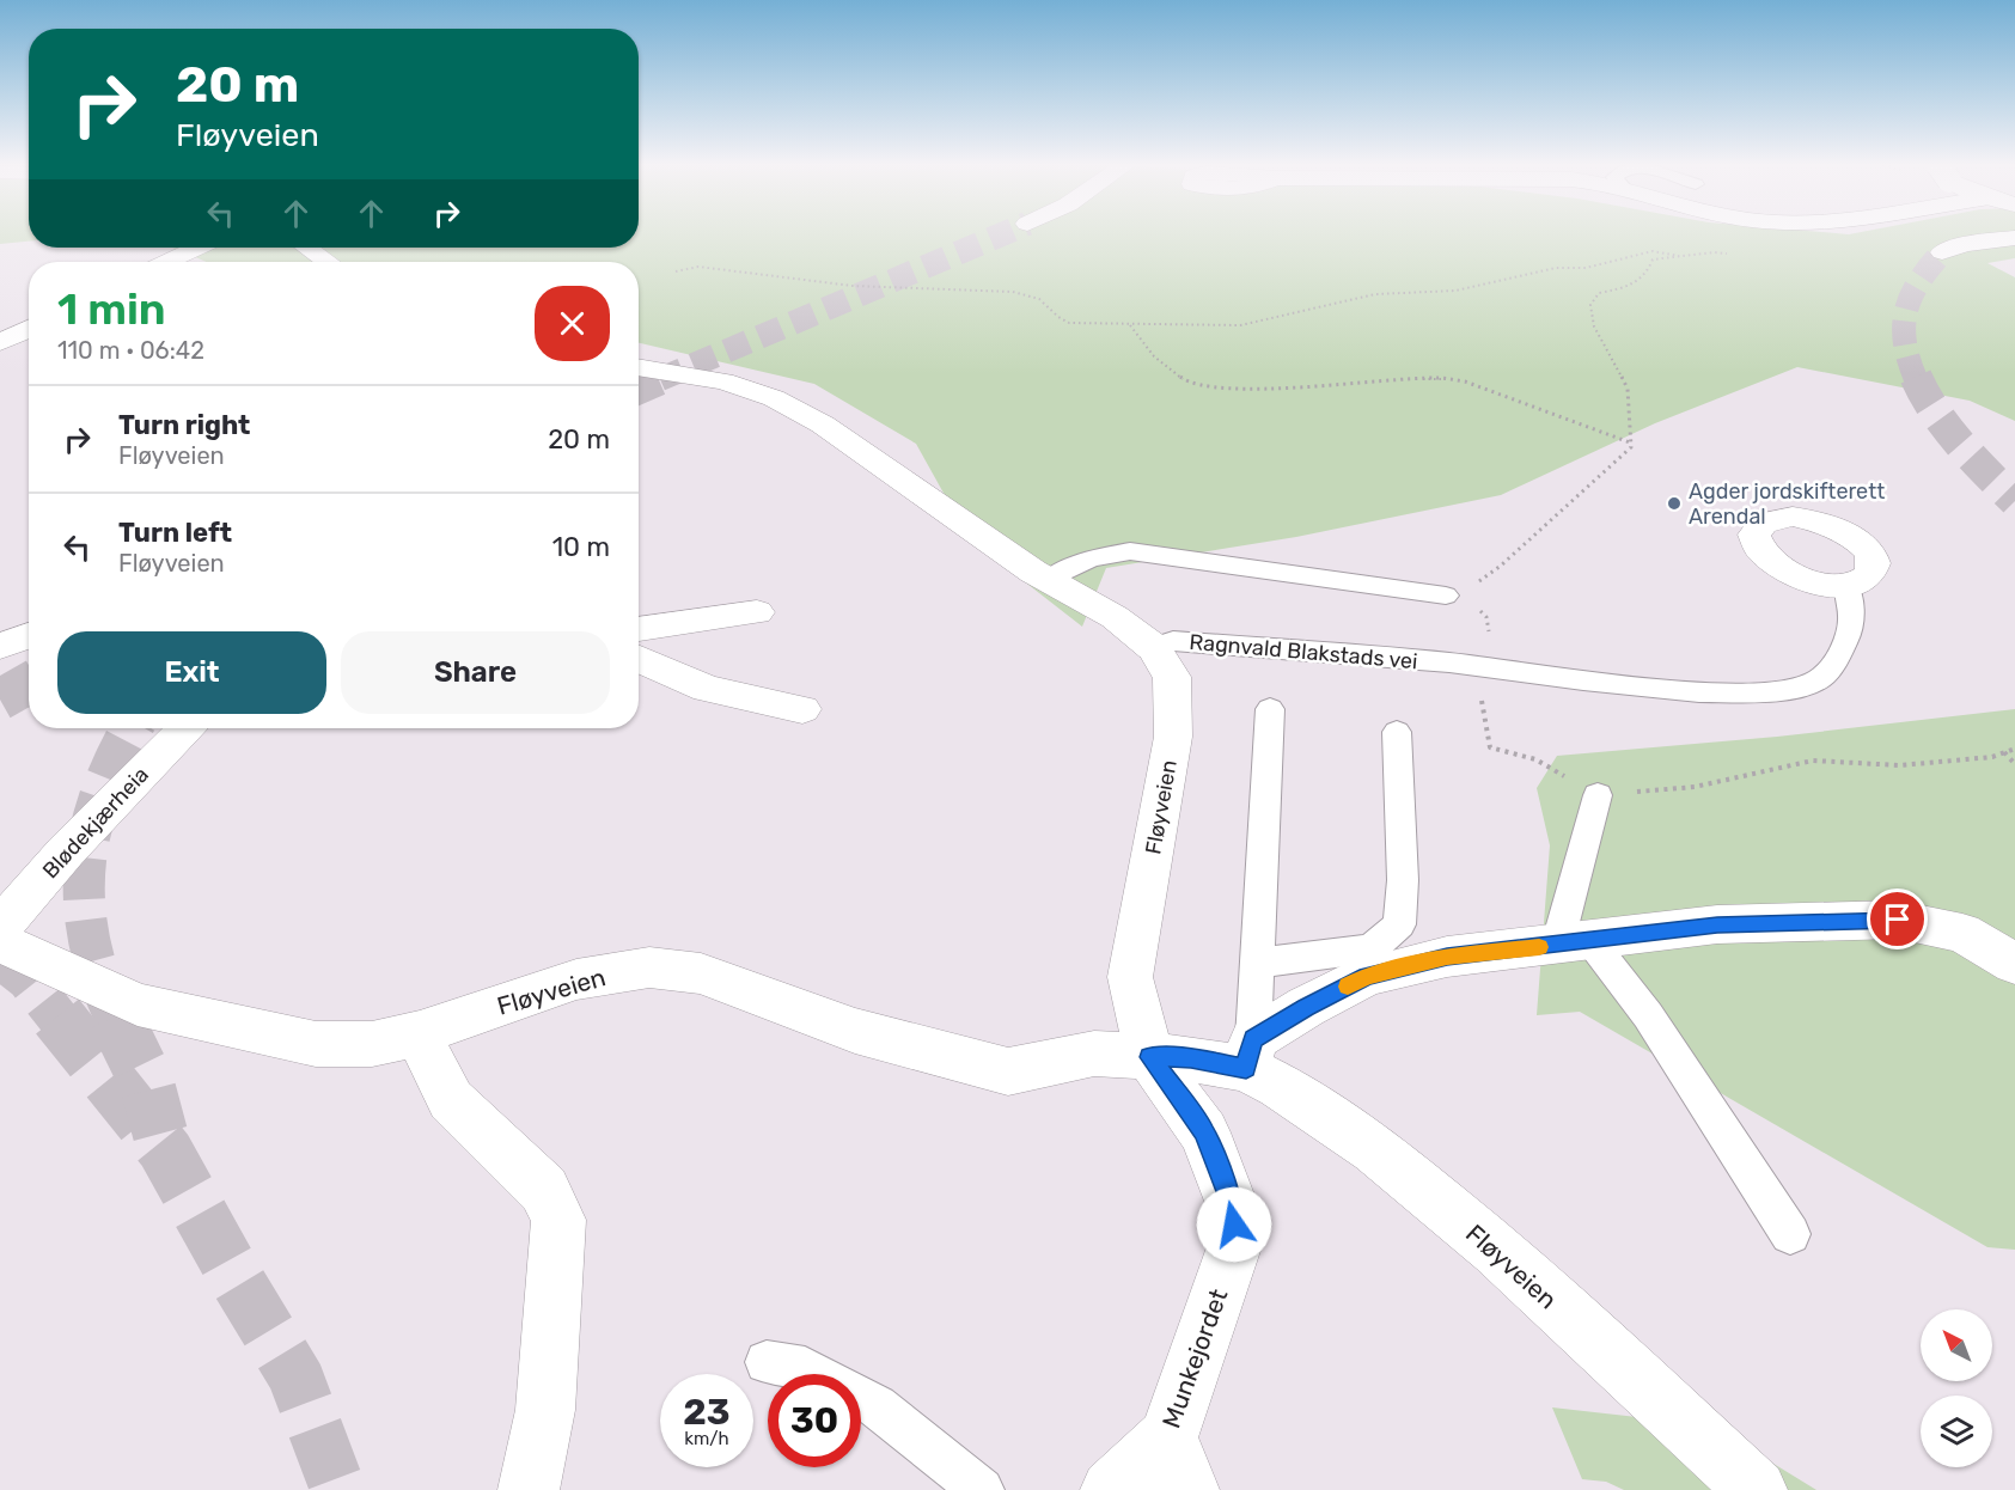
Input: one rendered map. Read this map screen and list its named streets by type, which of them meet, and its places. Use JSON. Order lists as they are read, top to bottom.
{
  "streets": {
    "street": ["Fløyveien", "Blødekjærheia", "Munkejordet"],
    "lane": ["Ragnvald Blakstads vei"]
  },
  "crossings": [
    ["Ragnvald Blakstads vei", "Fløyveien"],
    ["Fløyveien", "Munkejordet"]
  ],
  "places": ["Agder jordskifterett Arendal"],
  "north": "top left",
  "page": {
    "turn": ["20 m", "Fløyveien"],
    "heading": ["1 min", "110 m · 06:42"],
    "list": [
      {
        "name": "Turn right",
        "note": "Fløyveien",
        "value": "20 m"
      },
      {
        "name": "Turn left",
        "note": "Fløyveien",
        "value": "10 m"
      }
    ],
    "buttons": ["Exit", "Share"],
    "speed": "23 km/h",
    "limit": "30"
  }
}
